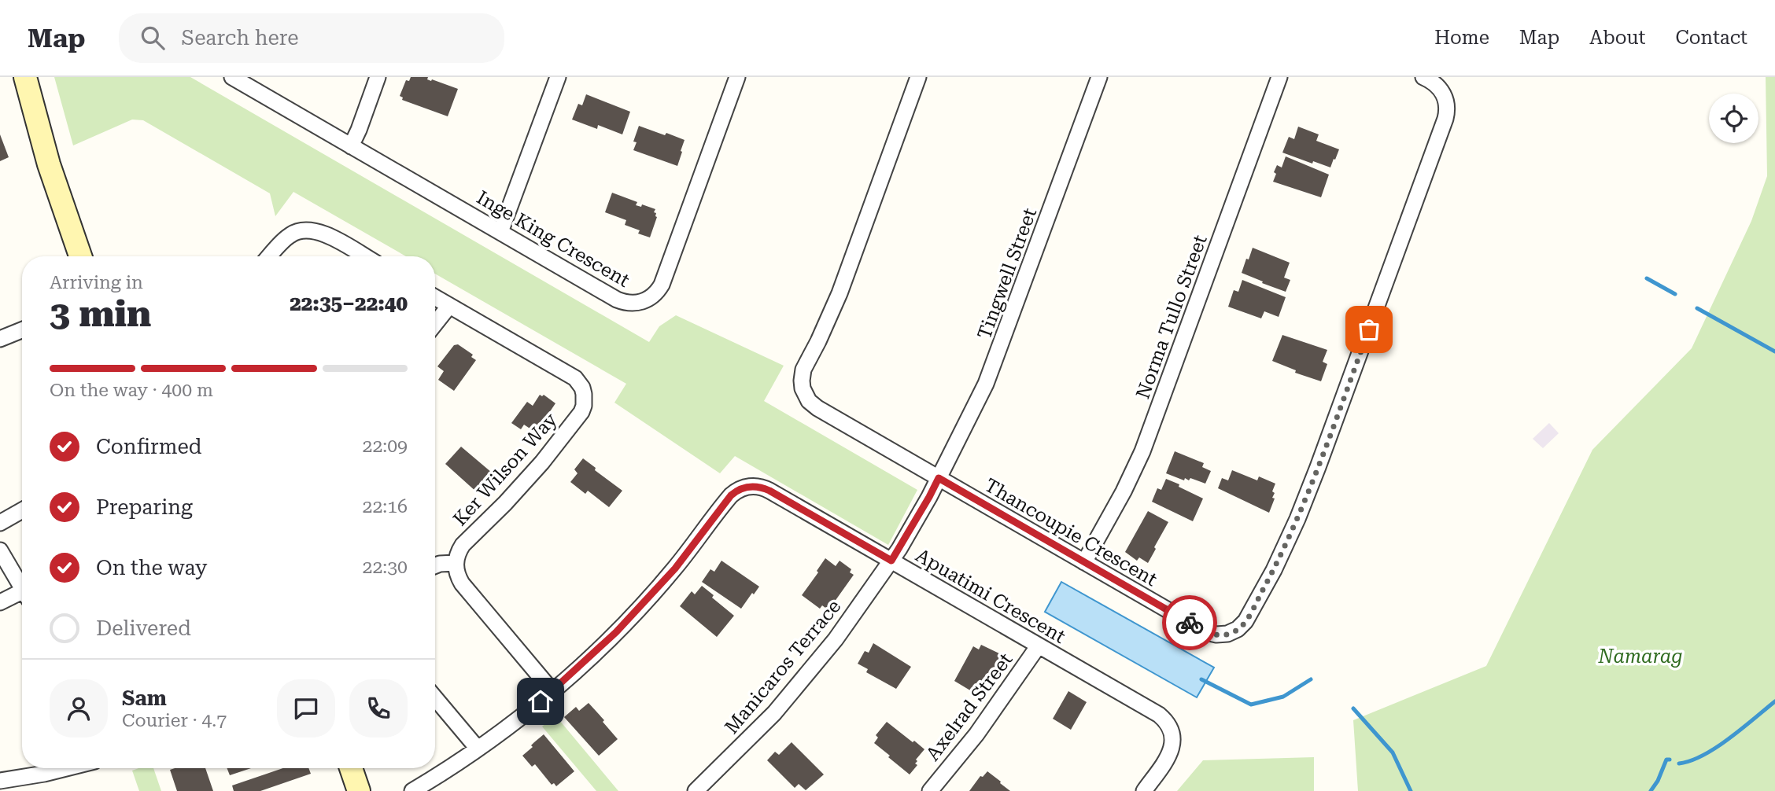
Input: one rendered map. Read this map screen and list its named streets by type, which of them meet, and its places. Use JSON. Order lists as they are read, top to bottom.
{
  "streets": {
    "street": [
      "Inge King Crescent",
      "Tingwell Street",
      "Norma Tullo Street",
      "Ker Wilson Way",
      "Thancoupie Crescent",
      "Apuatimi Crescent",
      "Manicaros Terrace",
      "Axelrad Street"
    ]
  },
  "crossings": [
    ["Tingwell Street", "Thancoupie Crescent"],
    ["Tingwell Street", "Apuatimi Crescent"],
    ["Tingwell Street", "Manicaros Terrace"],
    ["Norma Tullo Street", "Thancoupie Crescent"],
    ["Apuatimi Crescent", "Manicaros Terrace"],
    ["Apuatimi Crescent", "Axelrad Street"]
  ],
  "parks": ["Namarag"],
  "page": {
    "header": "Map",
    "search": "Search here",
    "nav": [
      "Home",
      "Map",
      "About",
      "Contact"
    ],
    "heading": ["3 min", "Arriving in", "22:35–22:40"],
    "panel": ["Sam", "Courier · 4.7"],
    "bar": "On the way · 400 m",
    "list": [
      ["Confirmed", "22:09"],
      ["Preparing", "22:16"],
      ["On the way", "22:30"],
      "Delivered"
    ]
  }
}
